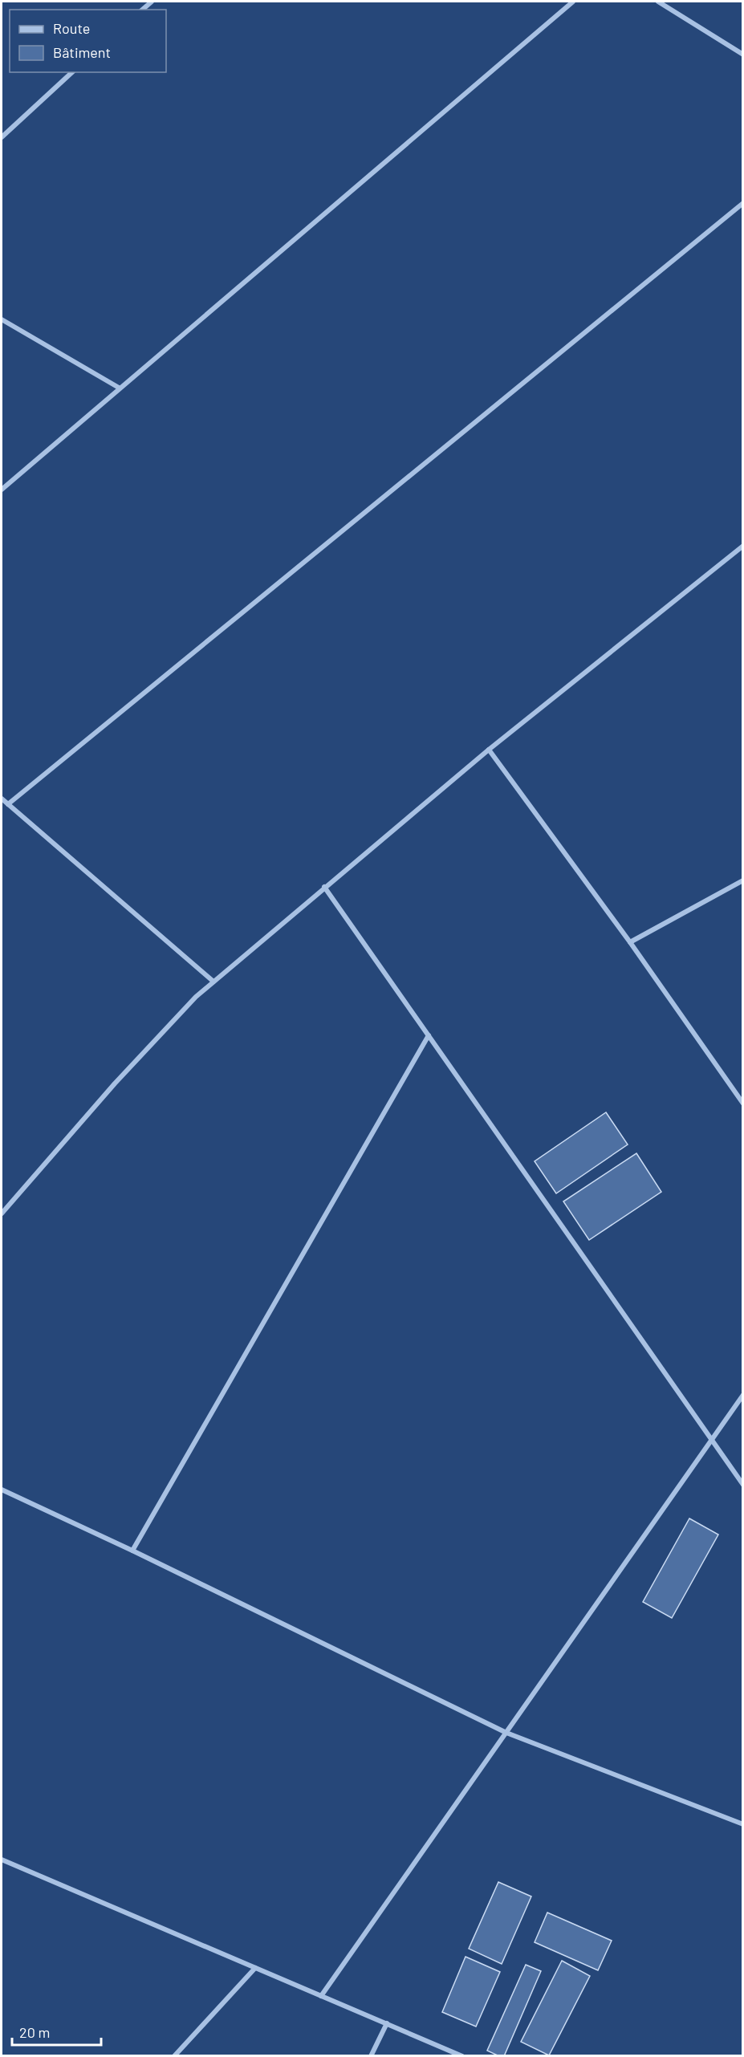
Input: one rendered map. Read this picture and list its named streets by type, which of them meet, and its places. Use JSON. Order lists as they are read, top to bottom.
{
  "legend": ["Route", "Bâtiment"],
  "scale_bar": "20 m"
}
